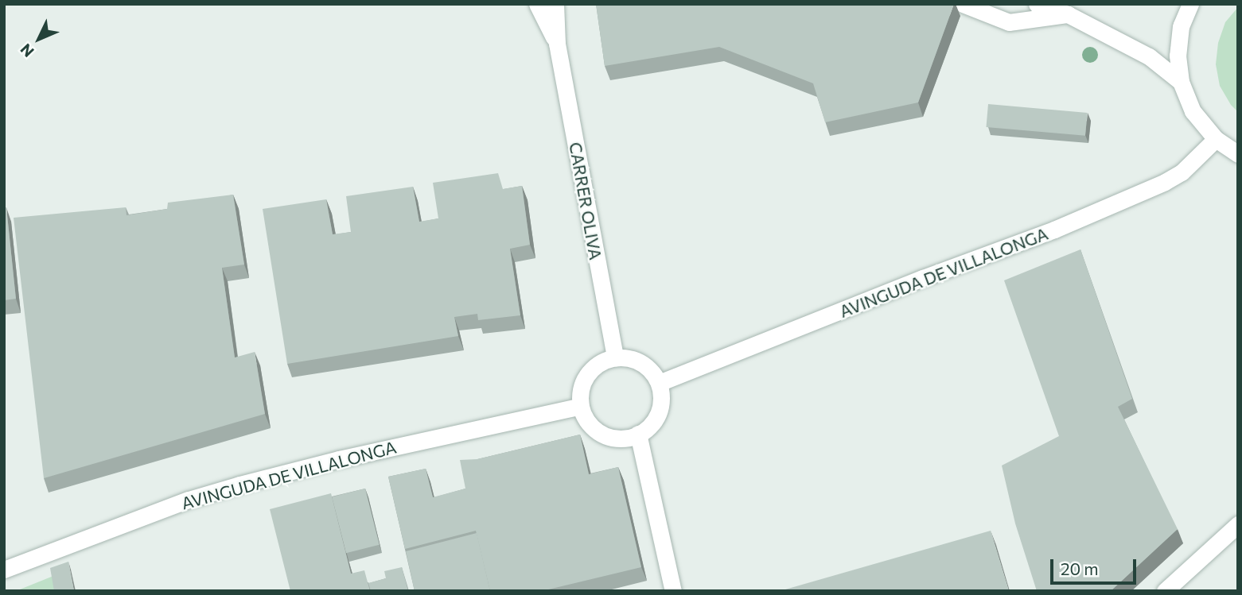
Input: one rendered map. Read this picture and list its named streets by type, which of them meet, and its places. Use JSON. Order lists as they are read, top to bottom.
{
  "streets": {
    "street": ["CARRER OLIVA", "AVINGUDA DE VILLALONGA"]
  },
  "crossings": [
    ["CARRER OLIVA", "AVINGUDA DE VILLALONGA"]
  ],
  "scale_bar": "20 m",
  "north": "bottom left"
}
